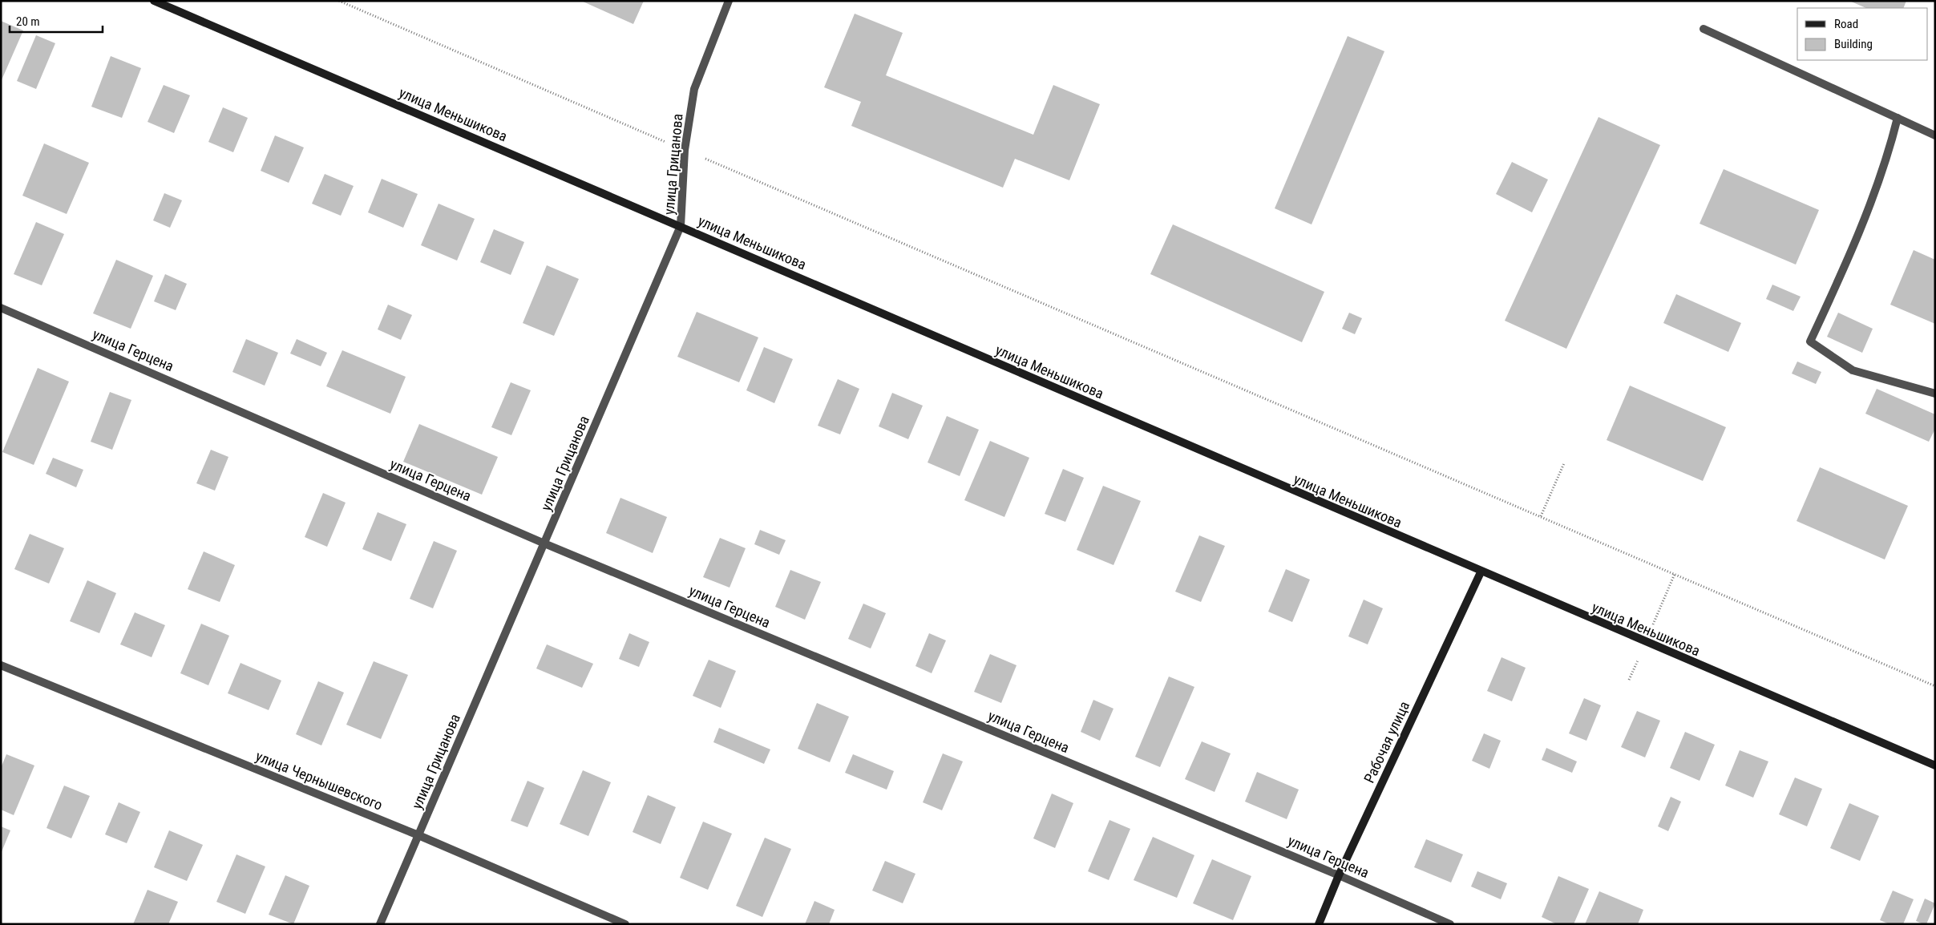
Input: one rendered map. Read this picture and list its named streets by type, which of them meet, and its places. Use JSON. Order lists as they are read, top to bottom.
{
  "streets": {
    "main road": ["улица Меньшикова", "Рабочая улица"],
    "street": ["улица Грицанова", "улица Герцена", "улица Чернышевского"]
  },
  "crossings": [
    ["улица Меньшикова", "улица Грицанова"],
    ["улица Меньшикова", "Рабочая улица"],
    ["улица Грицанова", "улица Герцена"],
    ["улица Грицанова", "улица Чернышевского"],
    ["улица Герцена", "Рабочая улица"]
  ],
  "legend": ["Road", "Building"],
  "scale_bar": "20 m"
}
